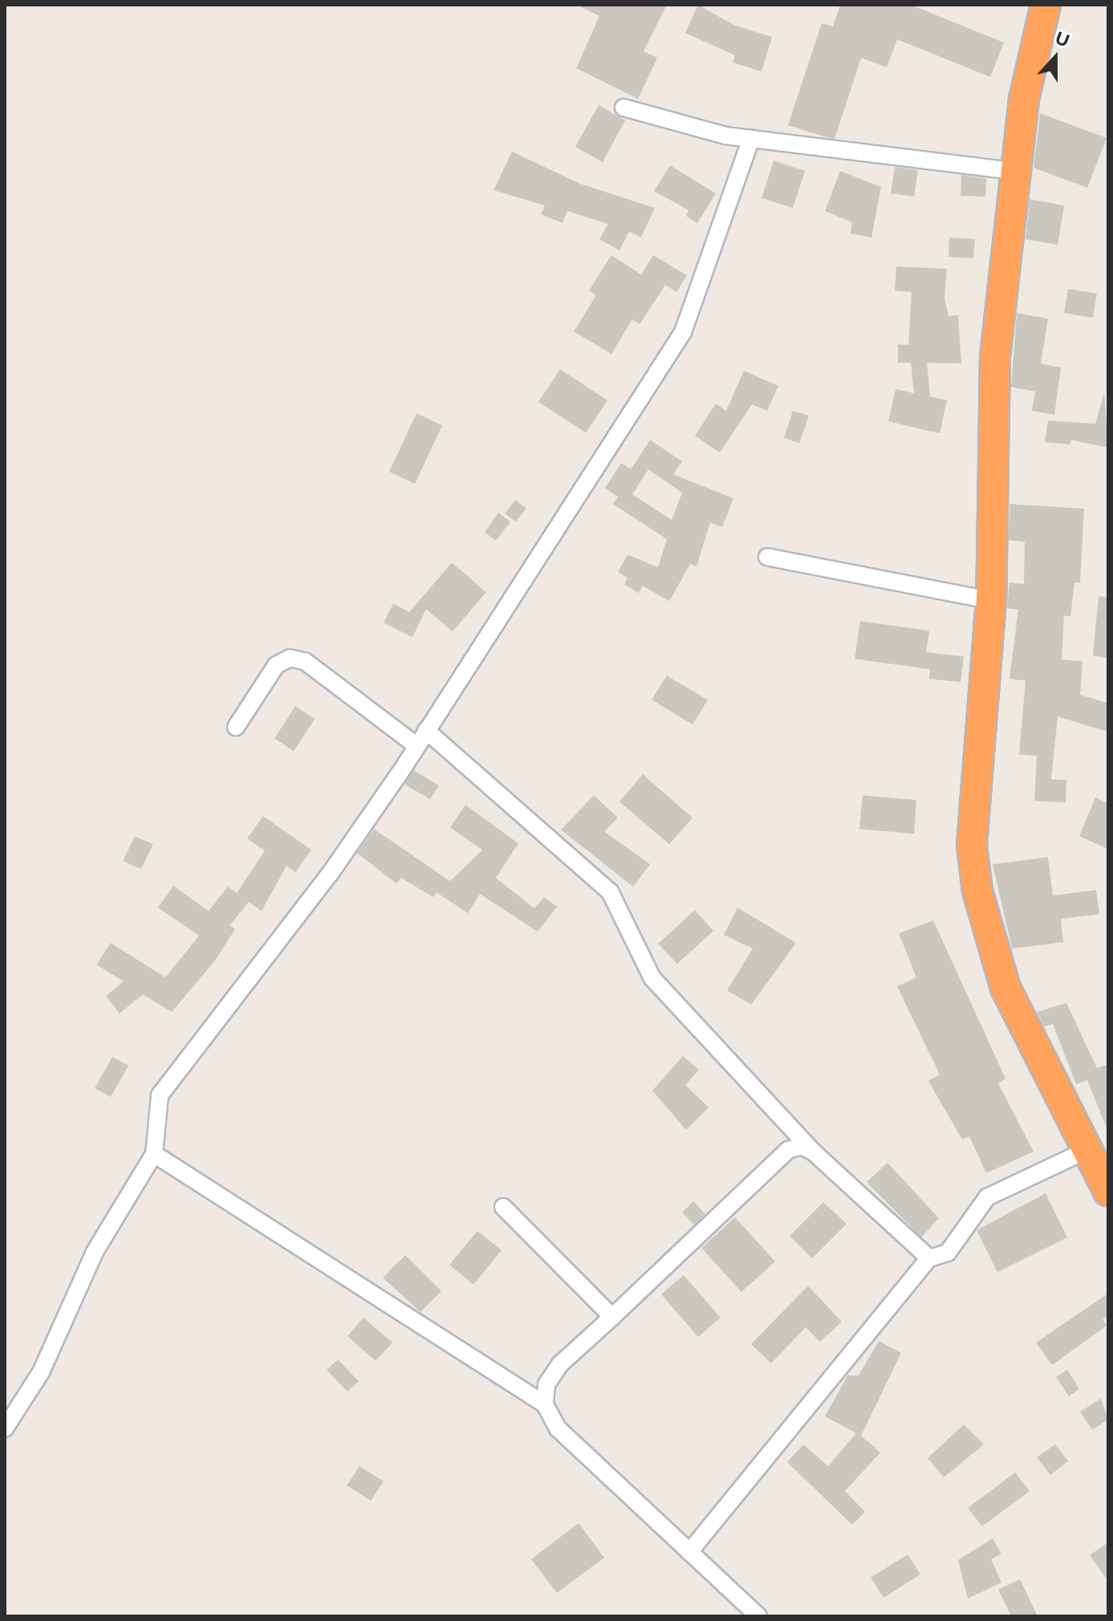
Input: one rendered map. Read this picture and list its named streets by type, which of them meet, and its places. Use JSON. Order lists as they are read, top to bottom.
{
  "north": "top"
}
